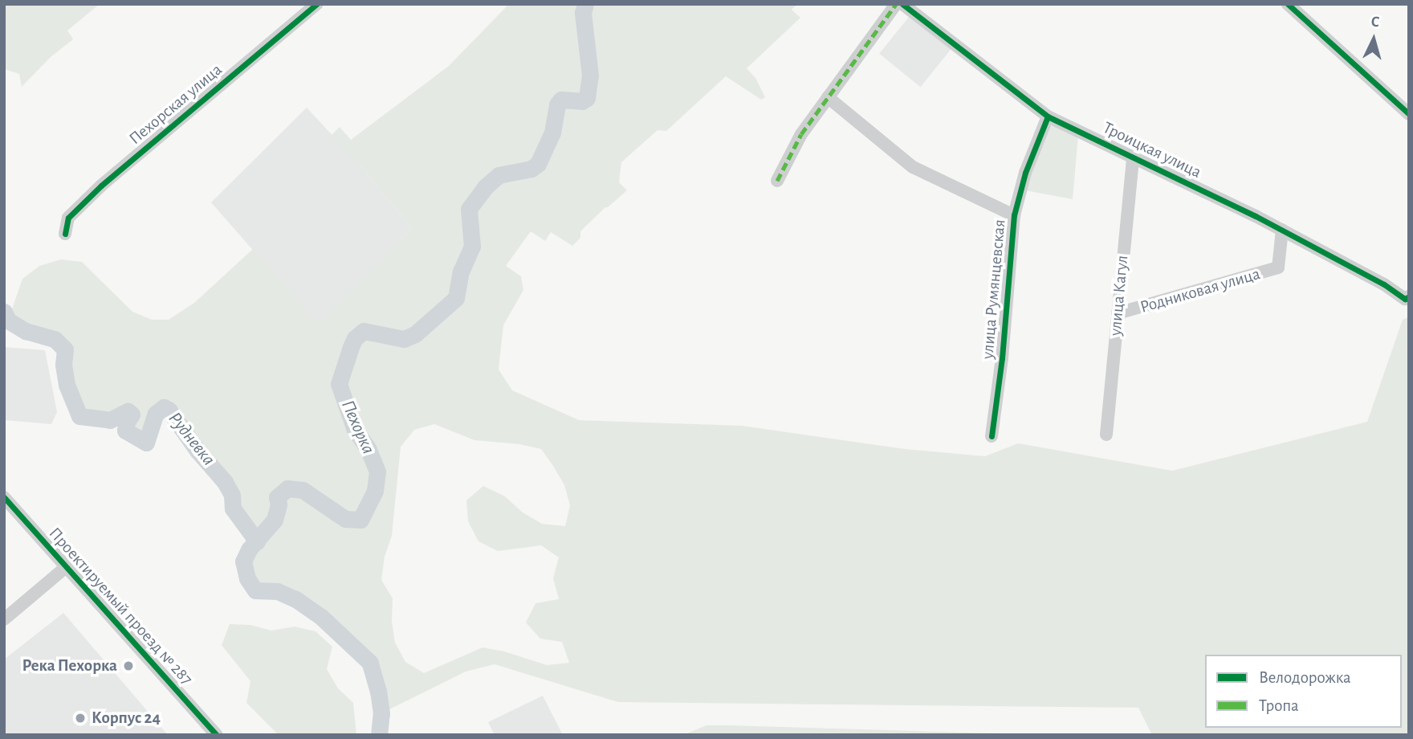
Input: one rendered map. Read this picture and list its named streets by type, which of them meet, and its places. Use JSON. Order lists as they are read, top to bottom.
{
  "streets": {
    "street": [
      "Пехорская улица",
      "Троицкая улица",
      "улица Румянцевская",
      "Родниковая улица",
      "улица Кагул",
      "Проектируемый проезд № 287"
    ]
  },
  "crossings": [
    ["Троицкая улица", "улица Румянцевская"],
    ["Троицкая улица", "Родниковая улица"],
    ["Троицкая улица", "улица Кагул"],
    ["Родниковая улица", "улица Кагул"]
  ],
  "water": ["Пехорка", "Рудневка"],
  "places": ["Река Пехорка", "Корпус 24"],
  "legend": ["Велодорожка", "Тропа"],
  "north": "top"
}
